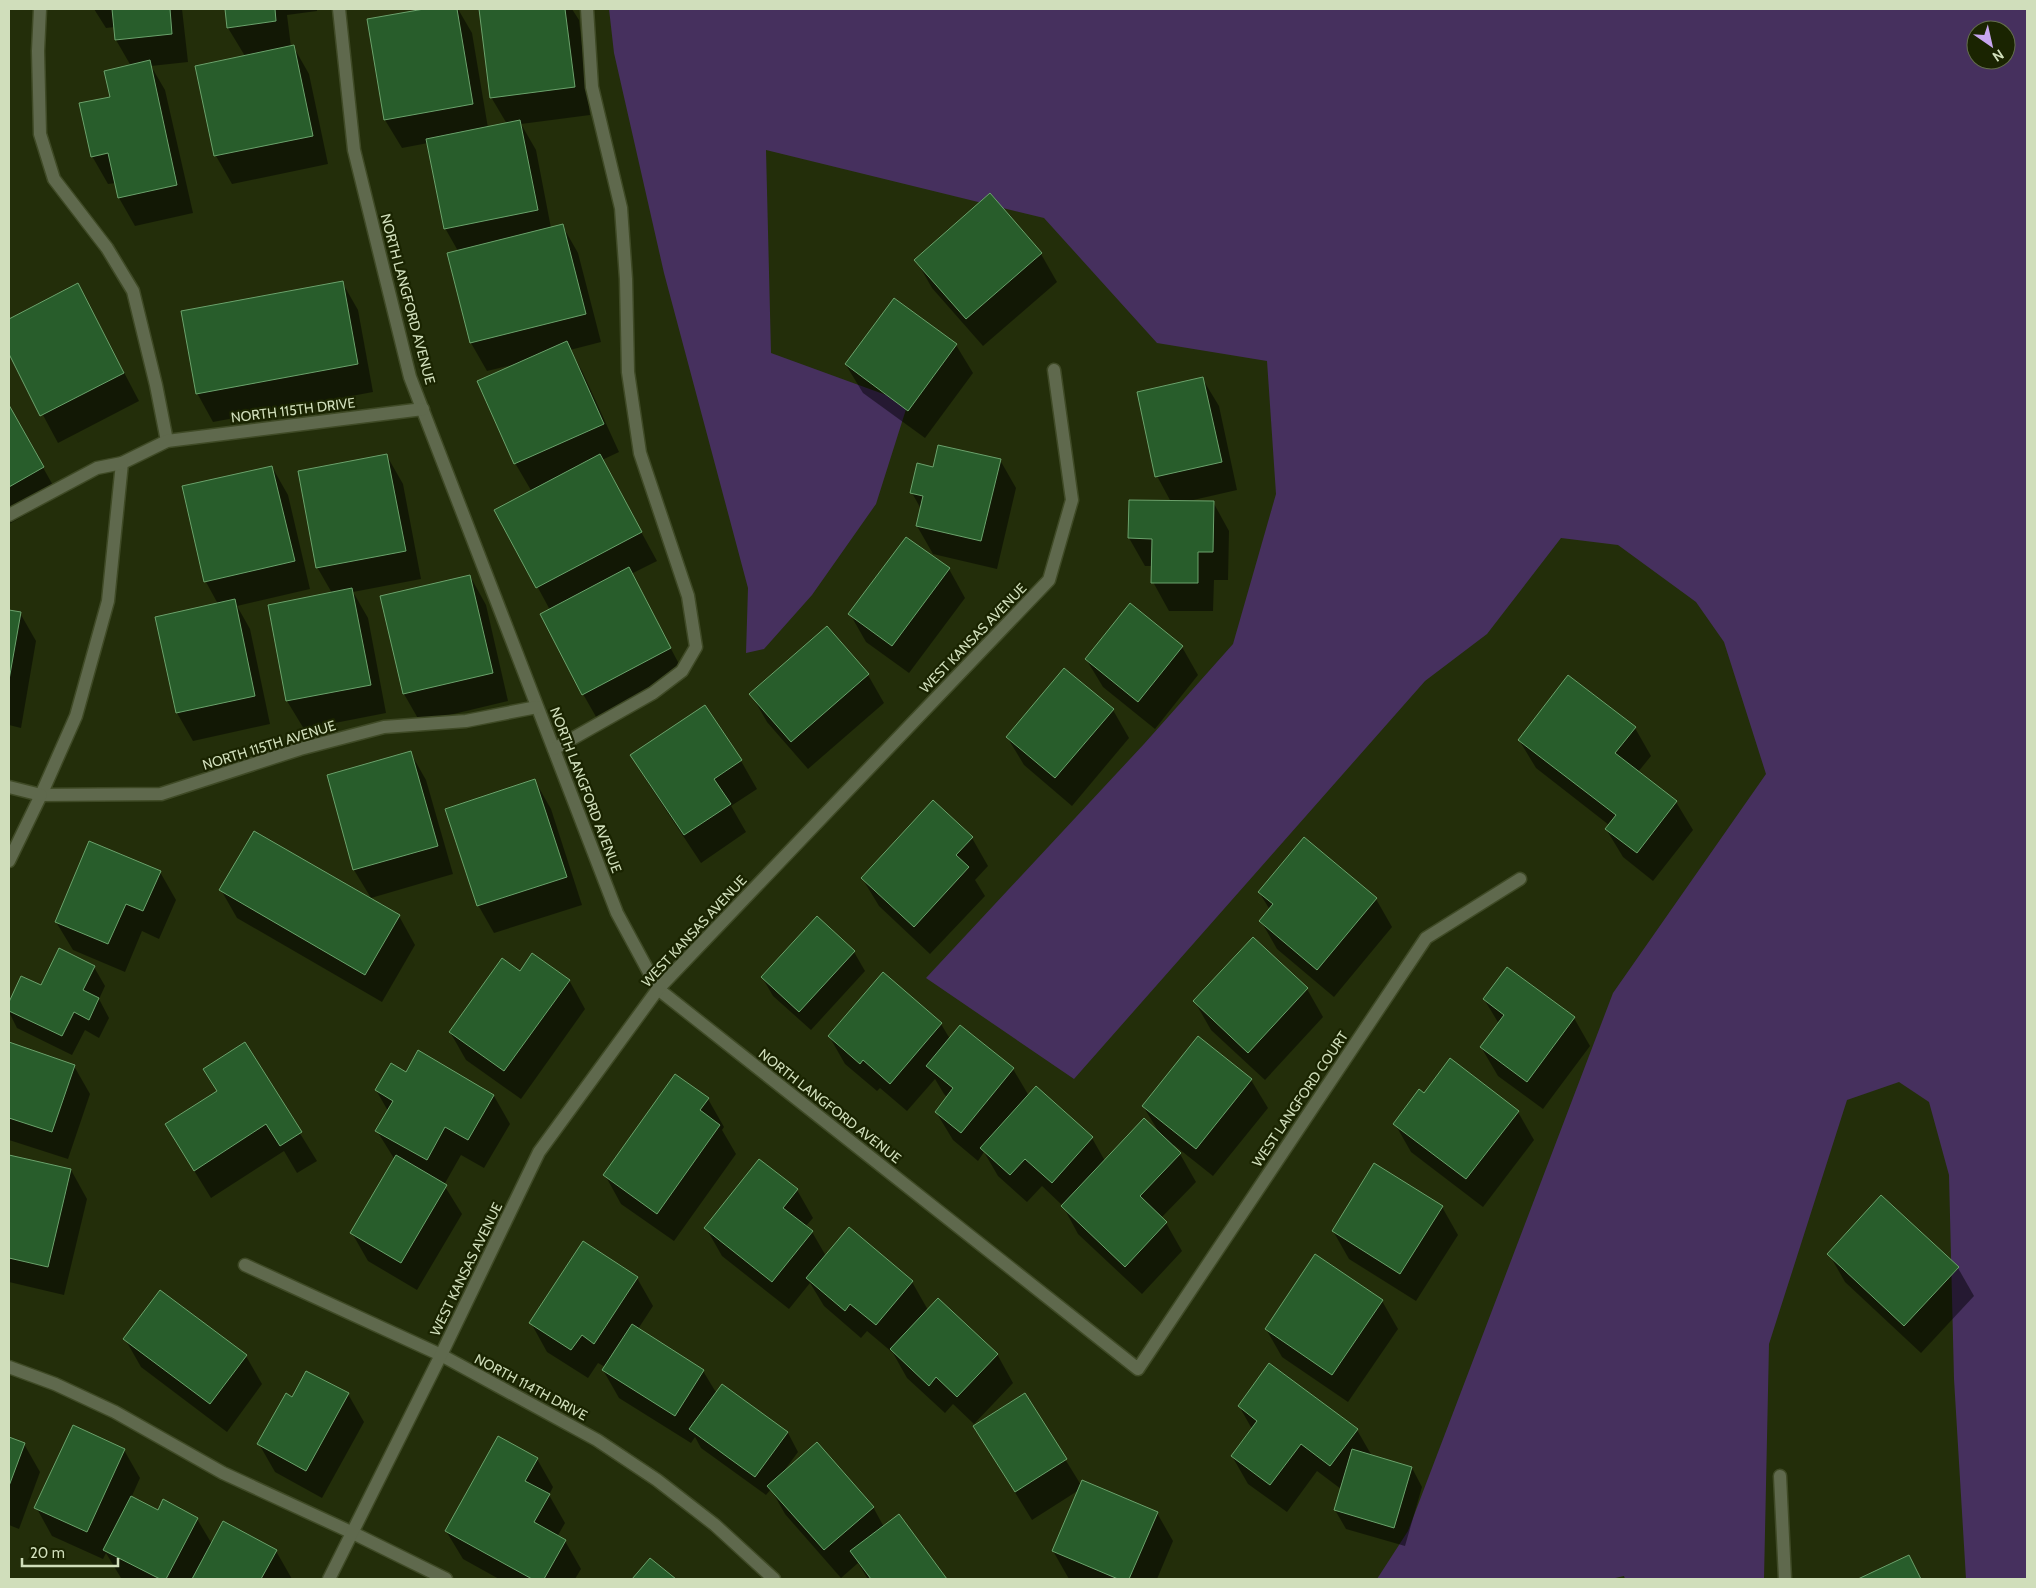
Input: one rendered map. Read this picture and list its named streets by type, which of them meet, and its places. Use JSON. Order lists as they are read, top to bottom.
{
  "streets": {
    "street": [
      "NORTH LANGFORD AVENUE",
      "NORTH 115TH DRIVE",
      "WEST KANSAS AVENUE",
      "NORTH 115TH AVENUE",
      "WEST LANGFORD COURT",
      "NORTH 114TH DRIVE"
    ]
  },
  "crossings": [
    ["NORTH LANGFORD AVENUE", "NORTH 115TH DRIVE"],
    ["NORTH LANGFORD AVENUE", "WEST KANSAS AVENUE"],
    ["NORTH LANGFORD AVENUE", "NORTH 115TH AVENUE"],
    ["NORTH LANGFORD AVENUE", "WEST LANGFORD COURT"],
    ["WEST KANSAS AVENUE", "NORTH 114TH DRIVE"]
  ],
  "scale_bar": "20 m",
  "north": "bottom right"
}
